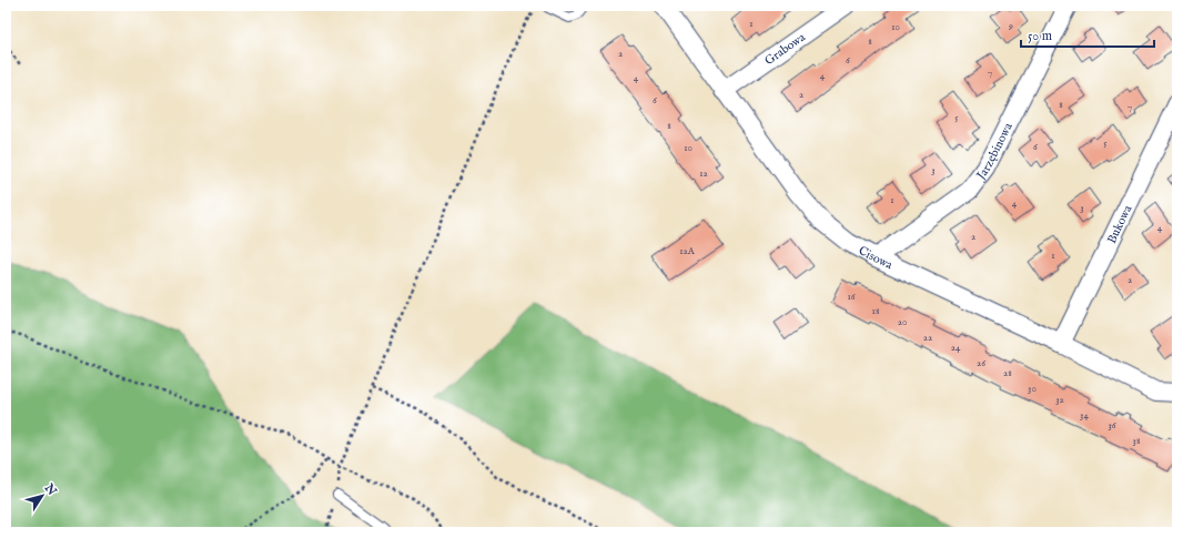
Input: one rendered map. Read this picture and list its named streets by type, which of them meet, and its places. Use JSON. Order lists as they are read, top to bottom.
{
  "streets": {
    "street": [
      "Grabowa",
      "Jarzębinowa",
      "Bukowa",
      "Cisowa"
    ]
  },
  "crossings": [
    ["Grabowa", "Cisowa"],
    ["Jarzębinowa", "Cisowa"],
    ["Bukowa", "Cisowa"]
  ],
  "house_numbers": [
    "1",
    "9",
    "10",
    "8",
    "2",
    "6",
    "7",
    "4",
    "4",
    "2",
    "6",
    "8",
    "7",
    "5",
    "8",
    "5",
    "6",
    "10",
    "3",
    "12",
    "1",
    "4",
    "3",
    "4",
    "2",
    "12A",
    "1",
    "2",
    "16",
    "18",
    "20",
    "22",
    "24",
    "26",
    "28",
    "30",
    "32",
    "34",
    "36",
    "38"
  ],
  "scale_bar": "50 m",
  "north": "top right"
}
